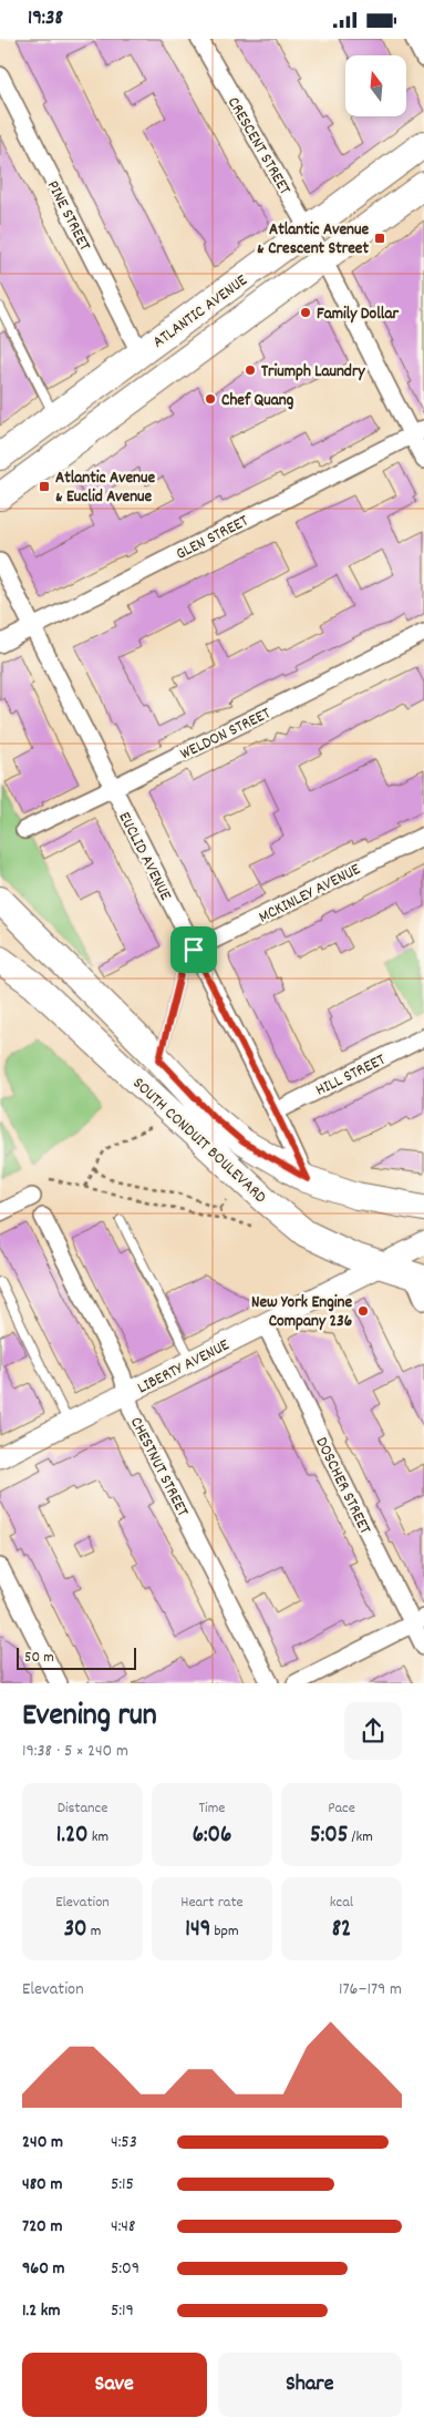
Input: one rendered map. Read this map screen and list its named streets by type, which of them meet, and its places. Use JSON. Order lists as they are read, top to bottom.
{
  "streets": {
    "main road": ["ATLANTIC AVENUE", "SOUTH CONDUIT BOULEVARD"],
    "street": [
      "CRESCENT STREET",
      "PINE STREET",
      "GLEN STREET",
      "WELDON STREET",
      "EUCLID AVENUE",
      "MCKINLEY AVENUE",
      "HILL STREET",
      "LIBERTY AVENUE",
      "CHESTNUT STREET",
      "DOSCHER STREET"
    ]
  },
  "crossings": [
    ["CRESCENT STREET", "ATLANTIC AVENUE"],
    ["CRESCENT STREET", "GLEN STREET"],
    ["PINE STREET", "ATLANTIC AVENUE"],
    ["GLEN STREET", "EUCLID AVENUE"],
    ["WELDON STREET", "EUCLID AVENUE"],
    ["EUCLID AVENUE", "MCKINLEY AVENUE"],
    ["EUCLID AVENUE", "HILL STREET"],
    ["SOUTH CONDUIT BOULEVARD", "LIBERTY AVENUE"],
    ["LIBERTY AVENUE", "CHESTNUT STREET"],
    ["LIBERTY AVENUE", "DOSCHER STREET"]
  ],
  "places": {
    "transit": ["Atlantic Avenue & Crescent Street", "Atlantic Avenue & Euclid Avenue"],
    "other": [
      "Family Dollar",
      "Triumph Laundry",
      "Chef Quang",
      "New York Engine Company 236"
    ]
  },
  "scale_bar": "50 m",
  "north": "top",
  "page": {
    "status": "19:38",
    "scale": "50 m",
    "heading": ["Evening run", "19:38 · 5 × 240 m"],
    "stats": [
      ["Distance", "1.20 km"],
      ["Time", "6:06"],
      ["Pace", "5:05 /km"],
      ["Elevation", "30 m"],
      ["Heart rate", "149 bpm"],
      ["kcal", "82"]
    ],
    "chart": ["Elevation", "176–179 m"],
    "list": [
      {
        "name": "240 m",
        "note": "4:53"
      },
      {
        "name": "480 m",
        "note": "5:15"
      },
      {
        "name": "720 m",
        "note": "4:48"
      },
      {
        "name": "960 m",
        "note": "5:09"
      },
      {
        "name": "1.2 km",
        "note": "5:19"
      }
    ],
    "buttons": ["Save", "Share"]
  }
}
